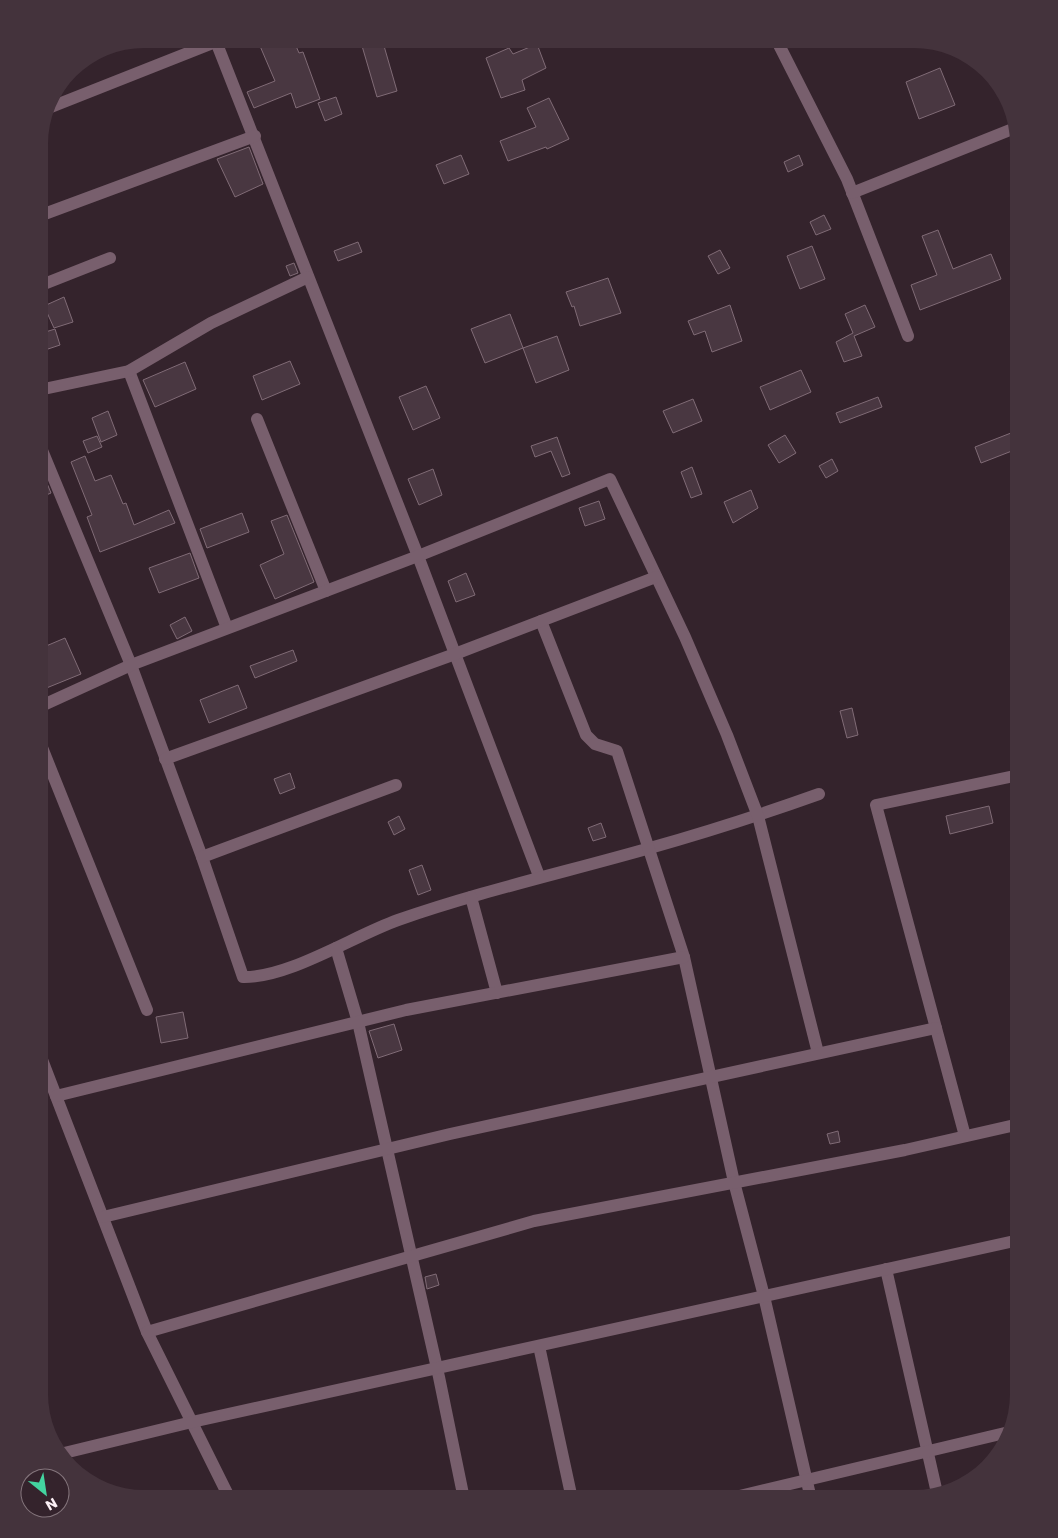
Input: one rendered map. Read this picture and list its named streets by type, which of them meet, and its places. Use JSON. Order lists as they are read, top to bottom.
{
  "north": "bottom right"
}
